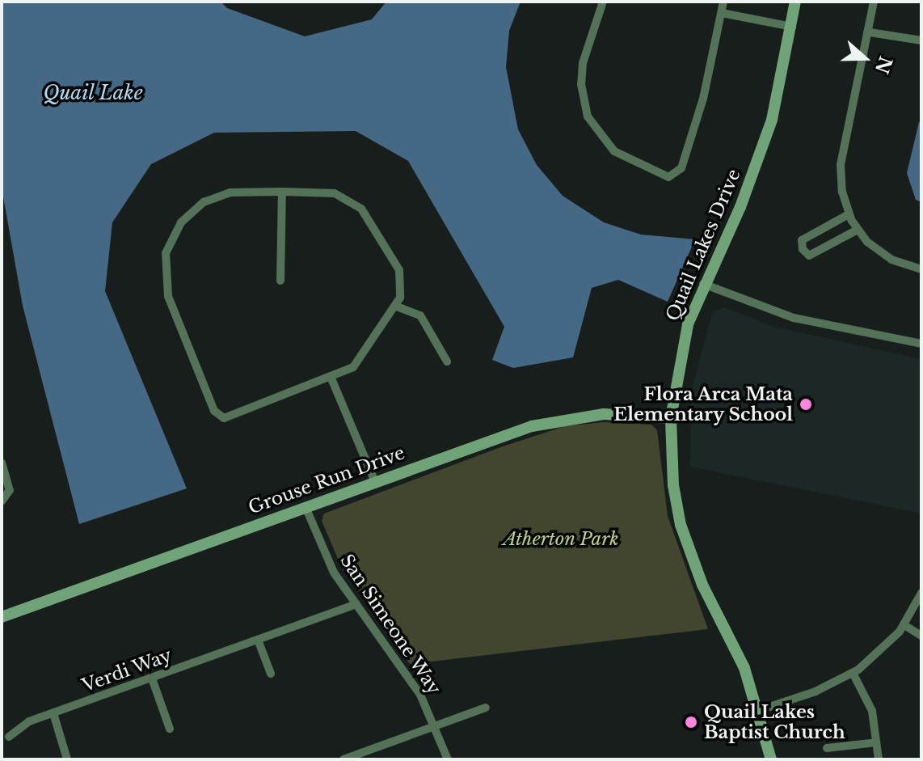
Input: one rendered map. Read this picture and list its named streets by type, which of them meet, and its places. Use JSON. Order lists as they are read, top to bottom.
{
  "streets": {
    "main road": ["Quail Lakes Drive", "Grouse Run Drive"],
    "street": ["San Simeone Way", "Verdi Way"]
  },
  "crossings": [
    ["Quail Lakes Drive", "Grouse Run Drive"],
    ["Grouse Run Drive", "San Simeone Way"],
    ["San Simeone Way", "Verdi Way"]
  ],
  "water": ["Quail Lake"],
  "parks": ["Atherton Park"],
  "places": ["Flora Arca Mata Elementary School", "Quail Lakes Baptist Church"],
  "north": "right"
}
